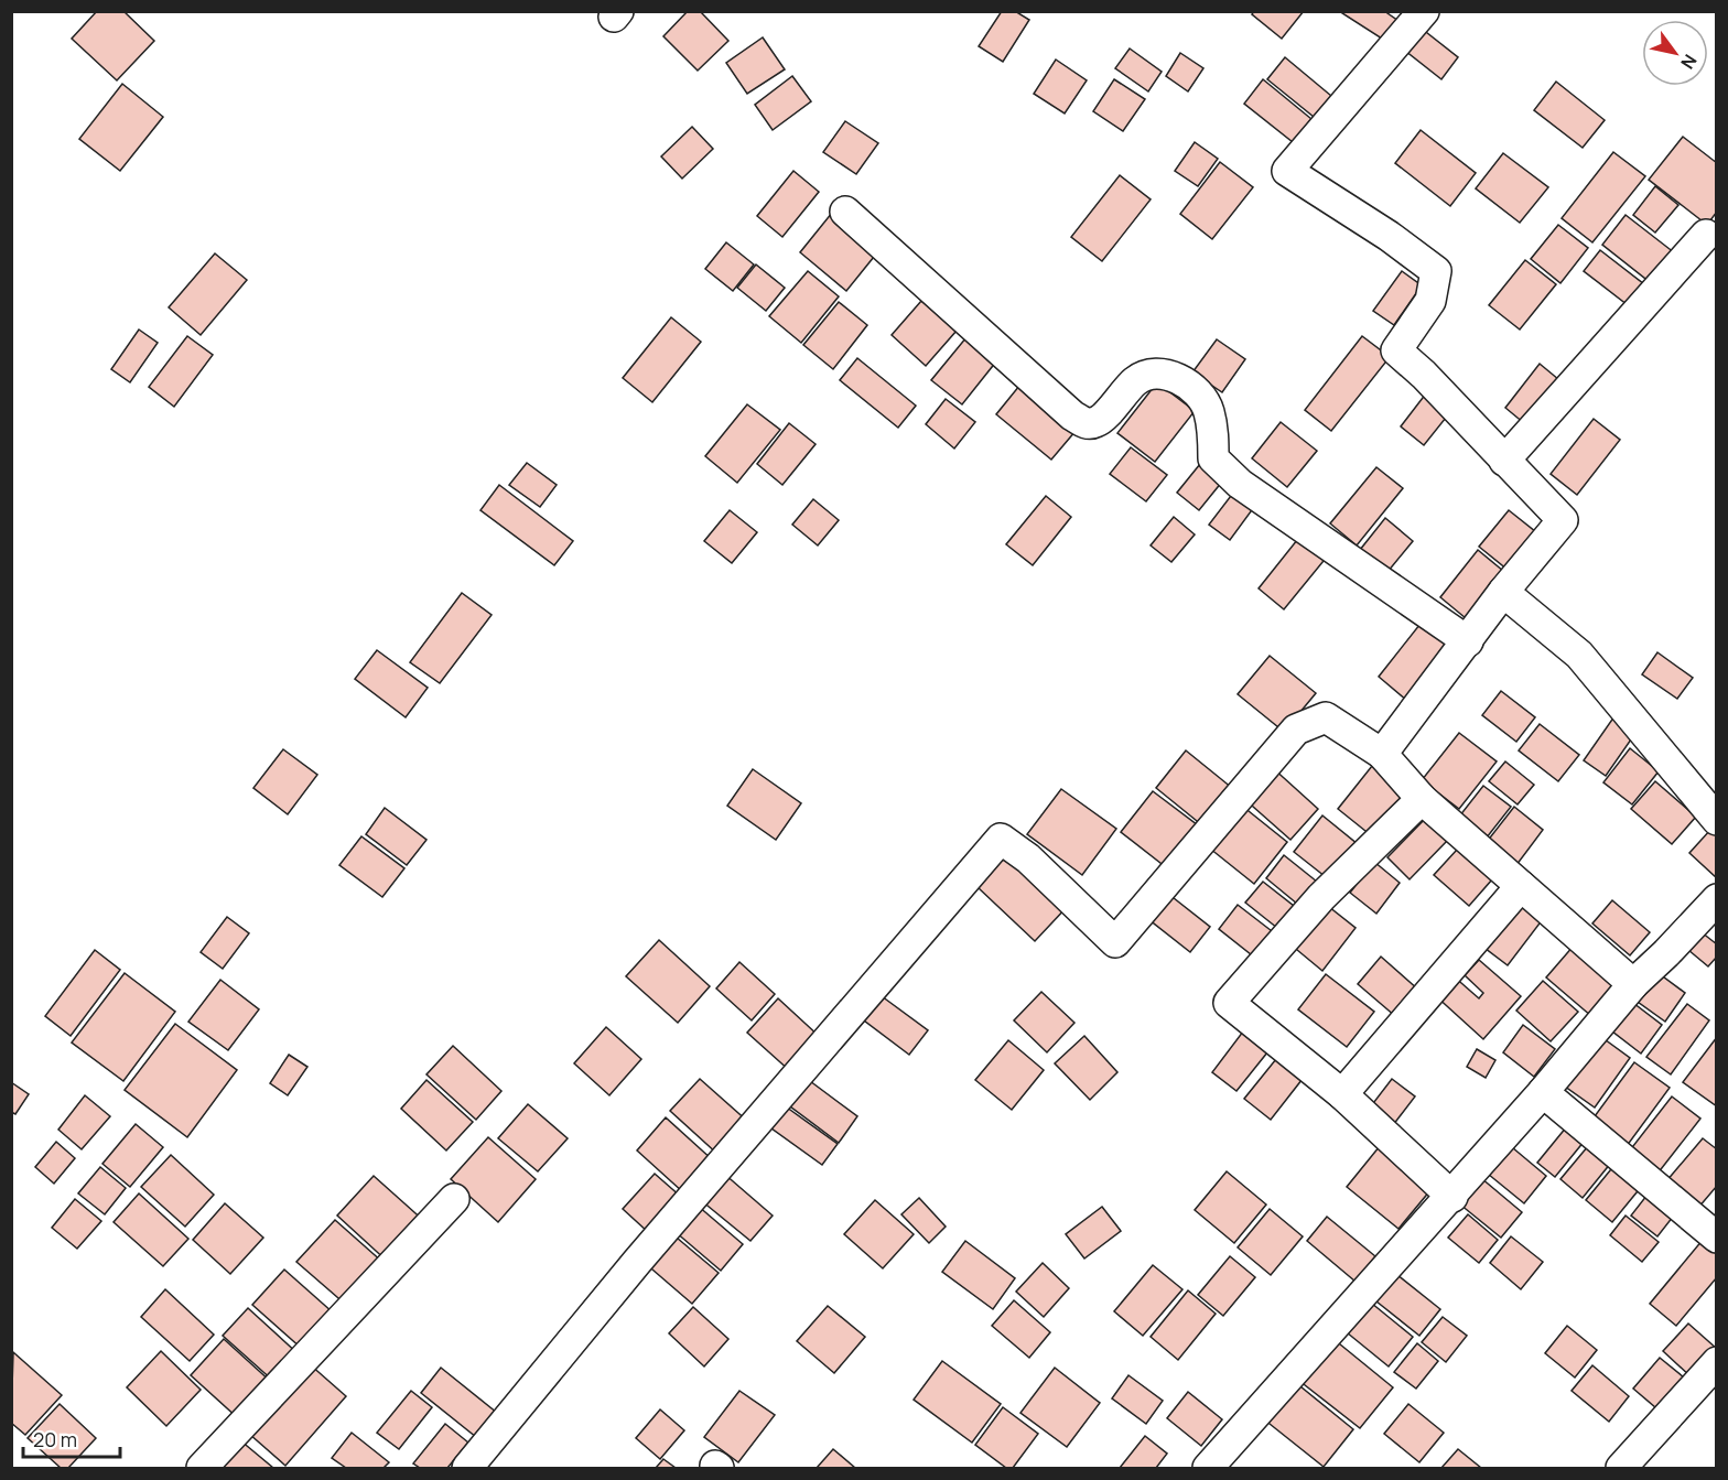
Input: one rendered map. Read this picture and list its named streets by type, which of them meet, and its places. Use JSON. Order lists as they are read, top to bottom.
{
  "scale_bar": "20 m",
  "north": "bottom right"
}
